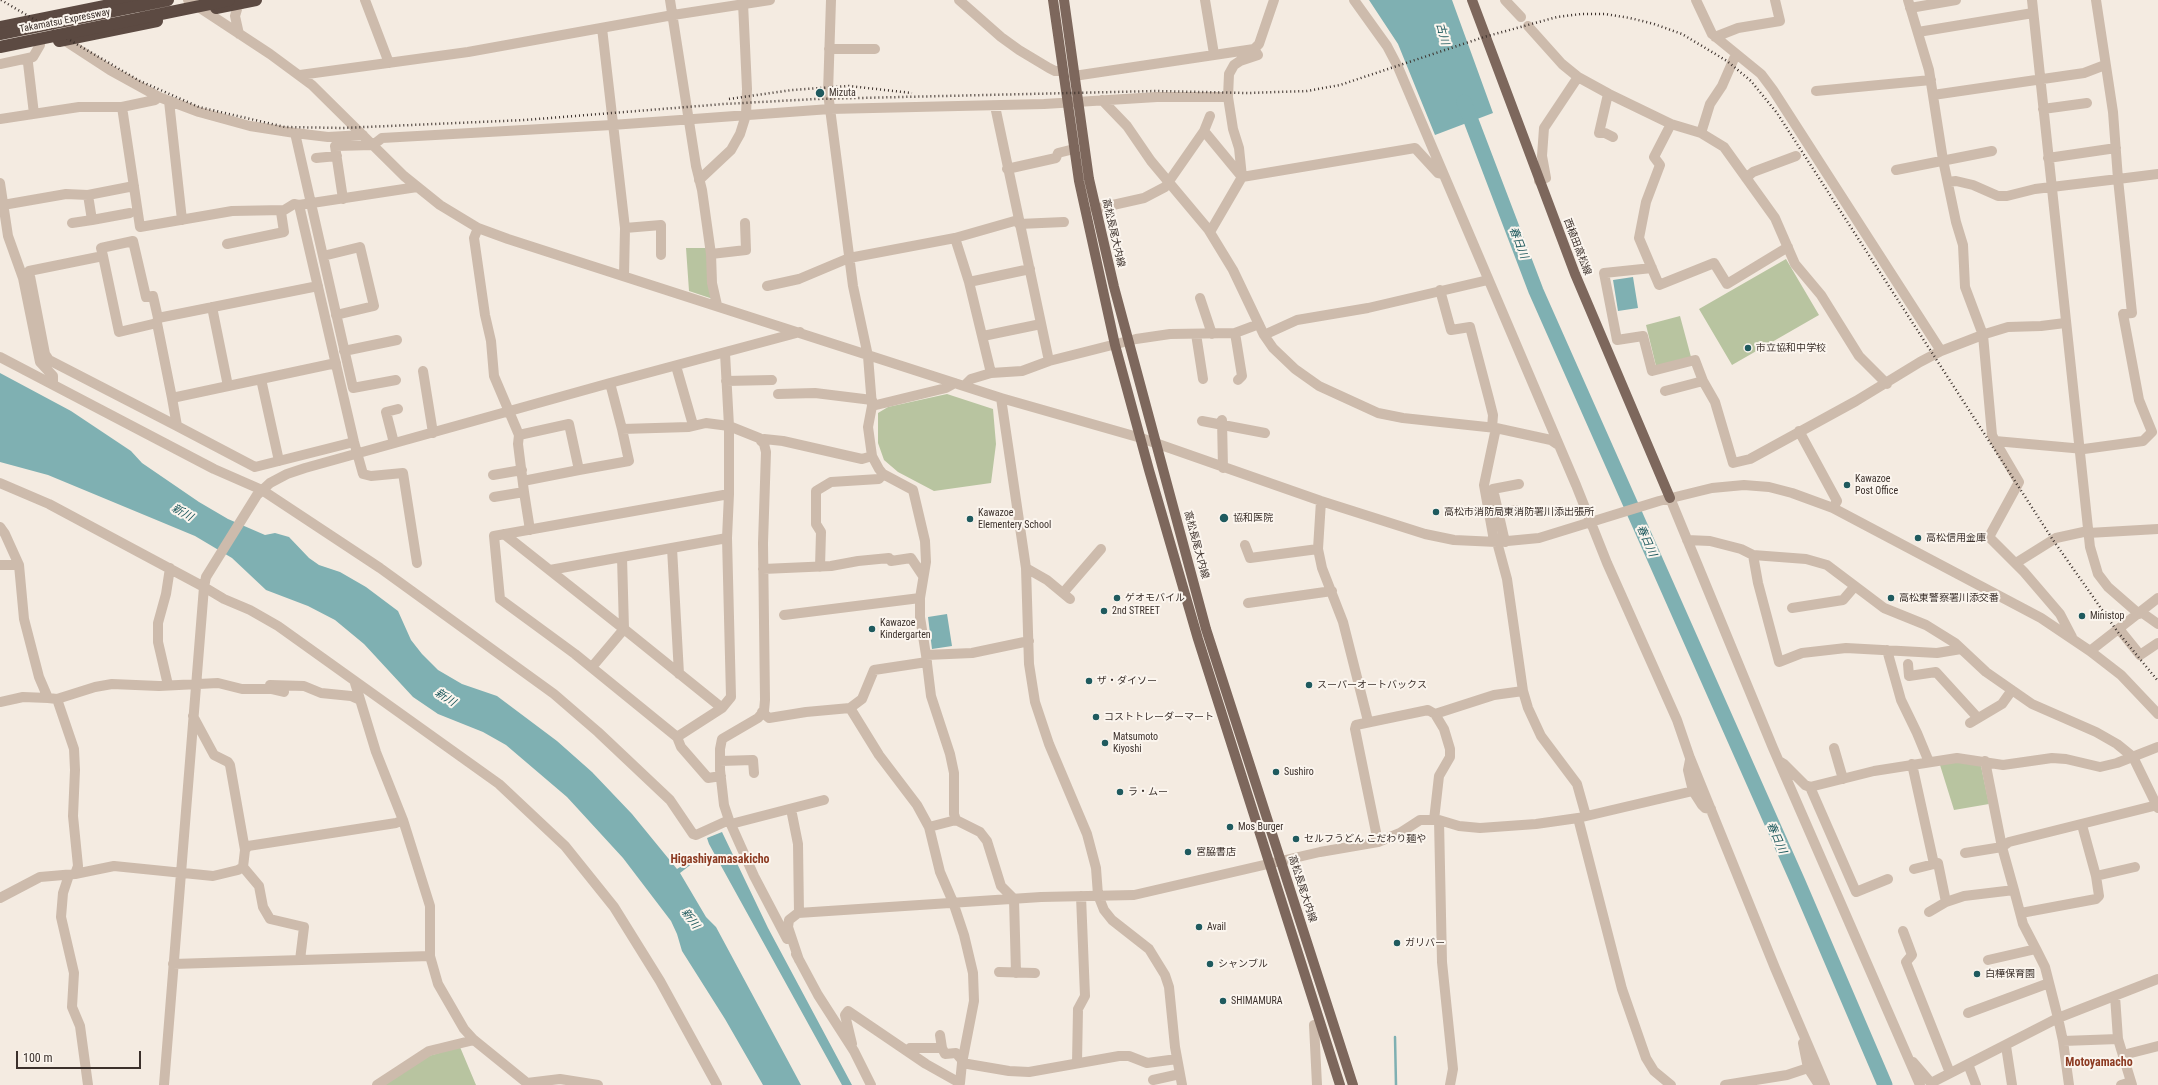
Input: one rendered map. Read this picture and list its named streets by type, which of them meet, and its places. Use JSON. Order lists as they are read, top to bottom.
{
  "streets": {
    "highway": ["Takamatsu Expressway"],
    "main road": ["高松長尾大内線", "西植田高松線"]
  },
  "districts": ["Higashiyamasakicho", "Motoyamacho"],
  "water": ["古川", "春日川", "新川"],
  "places": [
    "Mizuta",
    "市立協和中学校",
    "Kawazoe Post Office",
    "高松市消防局東消防署川添出張所",
    "協和医院",
    "Kawazoe Elementery School",
    "高松信用金庫",
    "ゲオモバイル",
    "高松東警察署川添交番",
    "2nd STREET",
    "Ministop",
    "Kawazoe Kindergarten",
    "ザ・ダイソー",
    "スーパーオートバックス",
    "コストトレーダーマート",
    "Matsumoto Kiyoshi",
    "Sushiro",
    "ラ・ムー",
    "Mos Burger",
    "セルフうどん こだわり麺や",
    "宮脇書店",
    "Avail",
    "ガリバー",
    "シャンブル",
    "白樺保育園",
    "SHIMAMURA"
  ],
  "scale_bar": "100 m"
}
